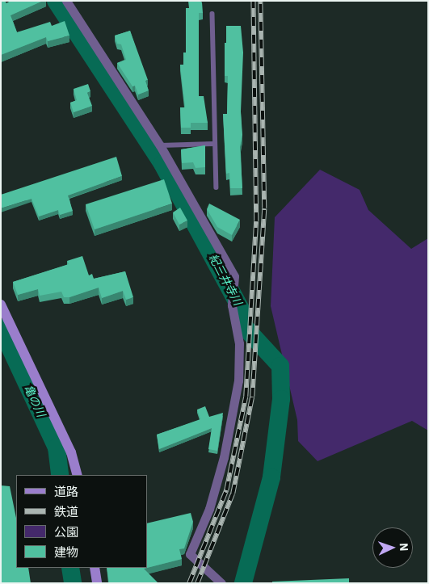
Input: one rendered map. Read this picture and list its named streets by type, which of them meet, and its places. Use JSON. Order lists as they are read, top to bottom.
{
  "water": ["紀三井寺川", "亀の川"],
  "legend": [
    "道路",
    "鉄道",
    "公園",
    "建物"
  ],
  "north": "right"
}
